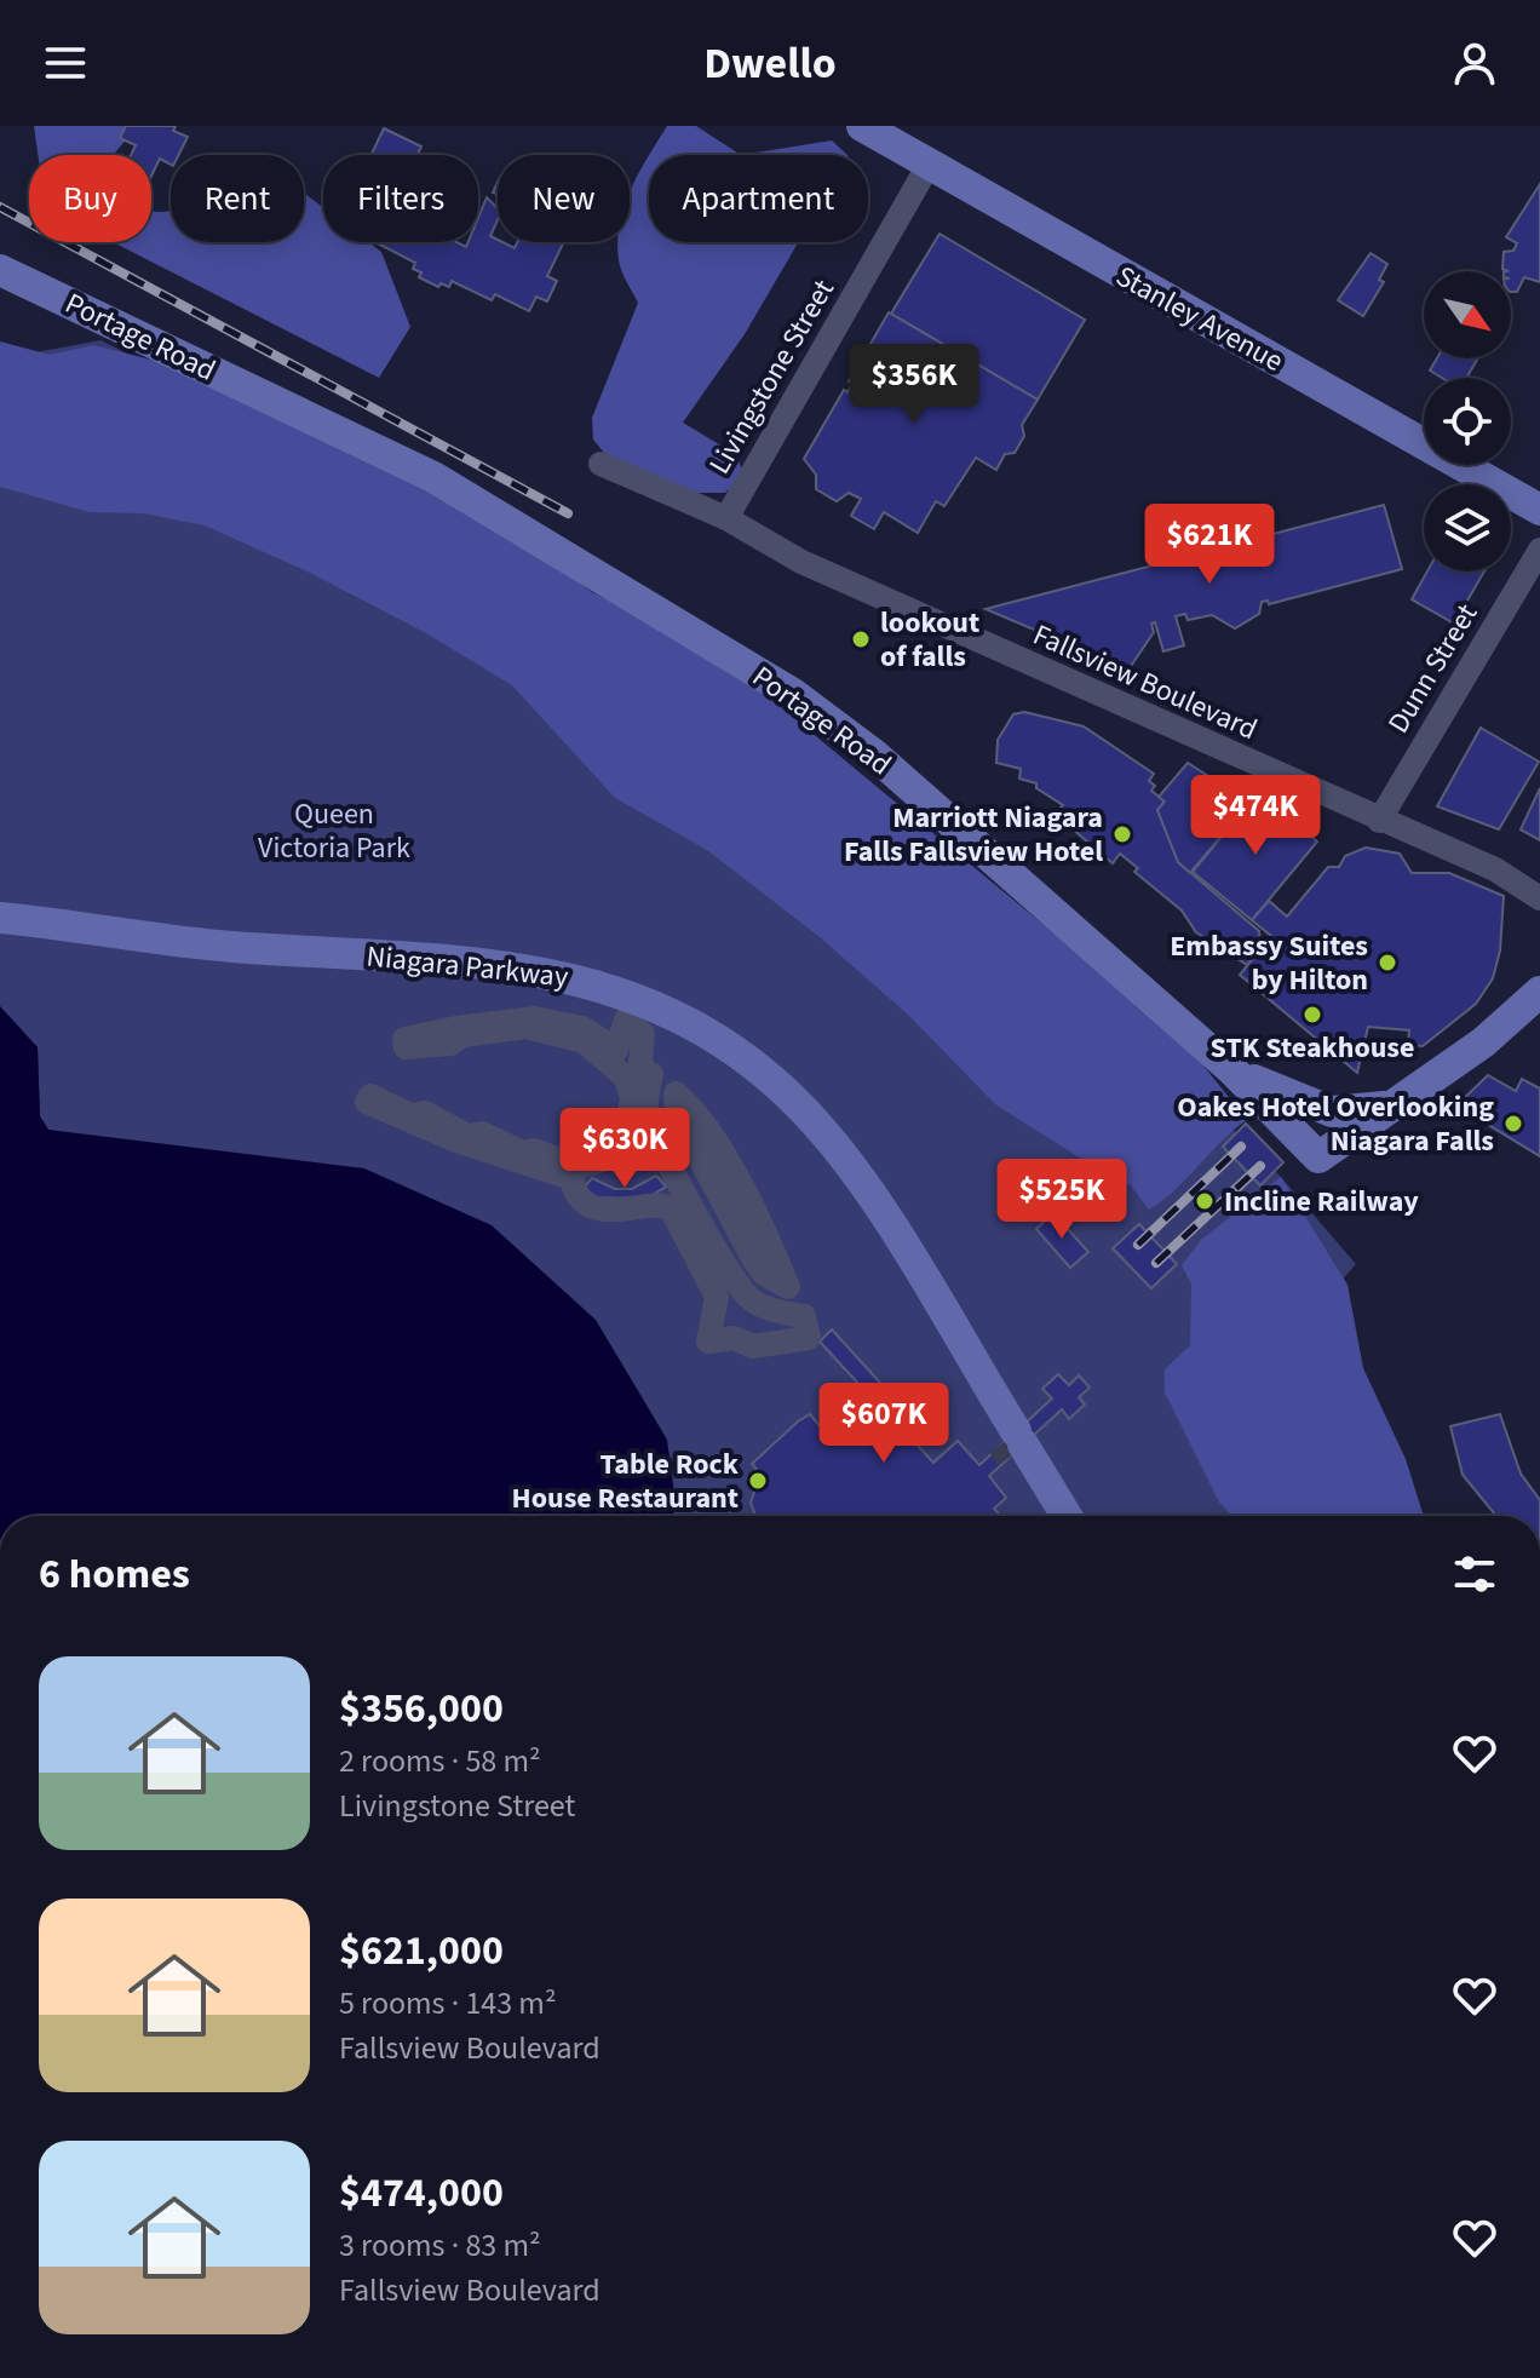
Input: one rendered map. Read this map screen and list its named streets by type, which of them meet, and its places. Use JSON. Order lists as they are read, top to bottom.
{
  "streets": {
    "main road": ["Stanley Avenue", "Portage Road", "Niagara Parkway"],
    "street": ["Livingstone Street", "Dunn Street", "Fallsview Boulevard"]
  },
  "crossings": [
    ["Stanley Avenue", "Livingstone Street"],
    ["Livingstone Street", "Fallsview Boulevard"],
    ["Dunn Street", "Fallsview Boulevard"]
  ],
  "parks": ["Queen Victoria Park"],
  "places": [
    "lookout of falls",
    "Marriott Niagara Falls Fallsview Hotel",
    "Embassy Suites by Hilton",
    "STK Steakhouse",
    "Oakes Hotel Overlooking Niagara Falls",
    "Incline Railway",
    "Table Rock House Restaurant"
  ],
  "north": "bottom right",
  "page": {
    "header": "Dwello",
    "chip": [
      "Buy",
      "Rent",
      "Filters",
      "New",
      "Apartment"
    ],
    "price": [
      "$356K",
      "$621K",
      "$474K",
      "$630K",
      "$525K",
      "$607K"
    ],
    "heading": "6 homes",
    "list": [
      {
        "name": "$356,000",
        "note": "2 rooms · 58 m² · Livingstone Street"
      },
      {
        "name": "$621,000",
        "note": "5 rooms · 143 m² · Fallsview Boulevard"
      },
      {
        "name": "$474,000",
        "note": "3 rooms · 83 m² · Fallsview Boulevard"
      }
    ]
  }
}
